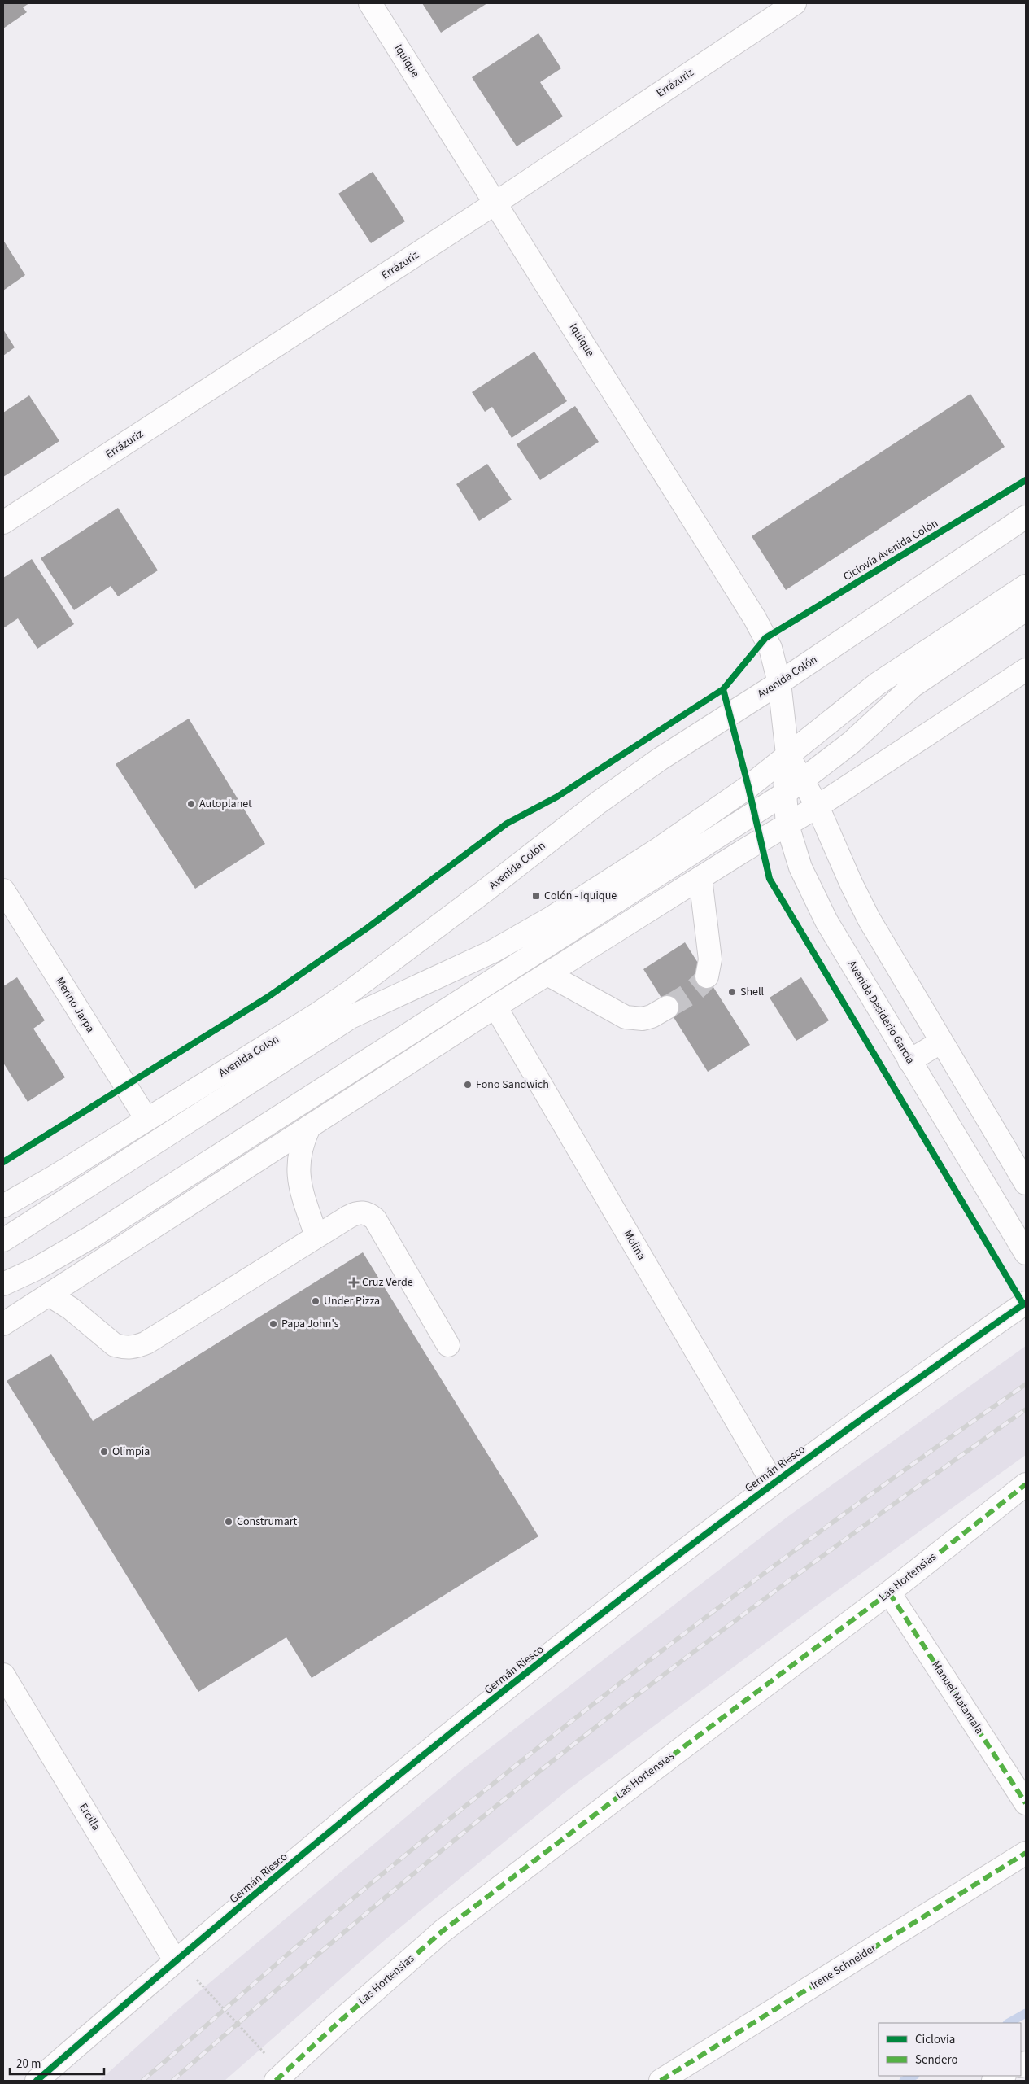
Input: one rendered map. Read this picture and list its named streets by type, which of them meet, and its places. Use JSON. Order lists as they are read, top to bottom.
{
  "streets": {
    "street": [
      "Iquique",
      "Errázuriz",
      "Avenida Colón",
      "Merino Jarpa",
      "Avenida Desiderio García",
      "Molina",
      "Germán Riesco",
      "Las Hortensias",
      "Manuel Matamala",
      "Ercilla",
      "Irene Schneider"
    ],
    "cycle path": ["Ciclovía Avenida Colón"]
  },
  "crossings": [
    ["Iquique", "Errázuriz"],
    ["Iquique", "Avenida Colón"],
    ["Iquique", "Avenida Desiderio García"],
    ["Avenida Colón", "Merino Jarpa"],
    ["Avenida Colón", "Avenida Desiderio García"],
    ["Molina", "Germán Riesco"],
    ["Germán Riesco", "Ercilla"],
    ["Las Hortensias", "Manuel Matamala"]
  ],
  "places": {
    "other": [
      "Autoplanet",
      "Shell",
      "Fono Sandwich",
      "Under Pizza",
      "Papa John's",
      "Olimpia",
      "Construmart"
    ],
    "transit": ["Colón - Iquique"],
    "health": ["Cruz Verde"]
  },
  "legend": ["Ciclovía", "Sendero"],
  "scale_bar": "20 m"
}
